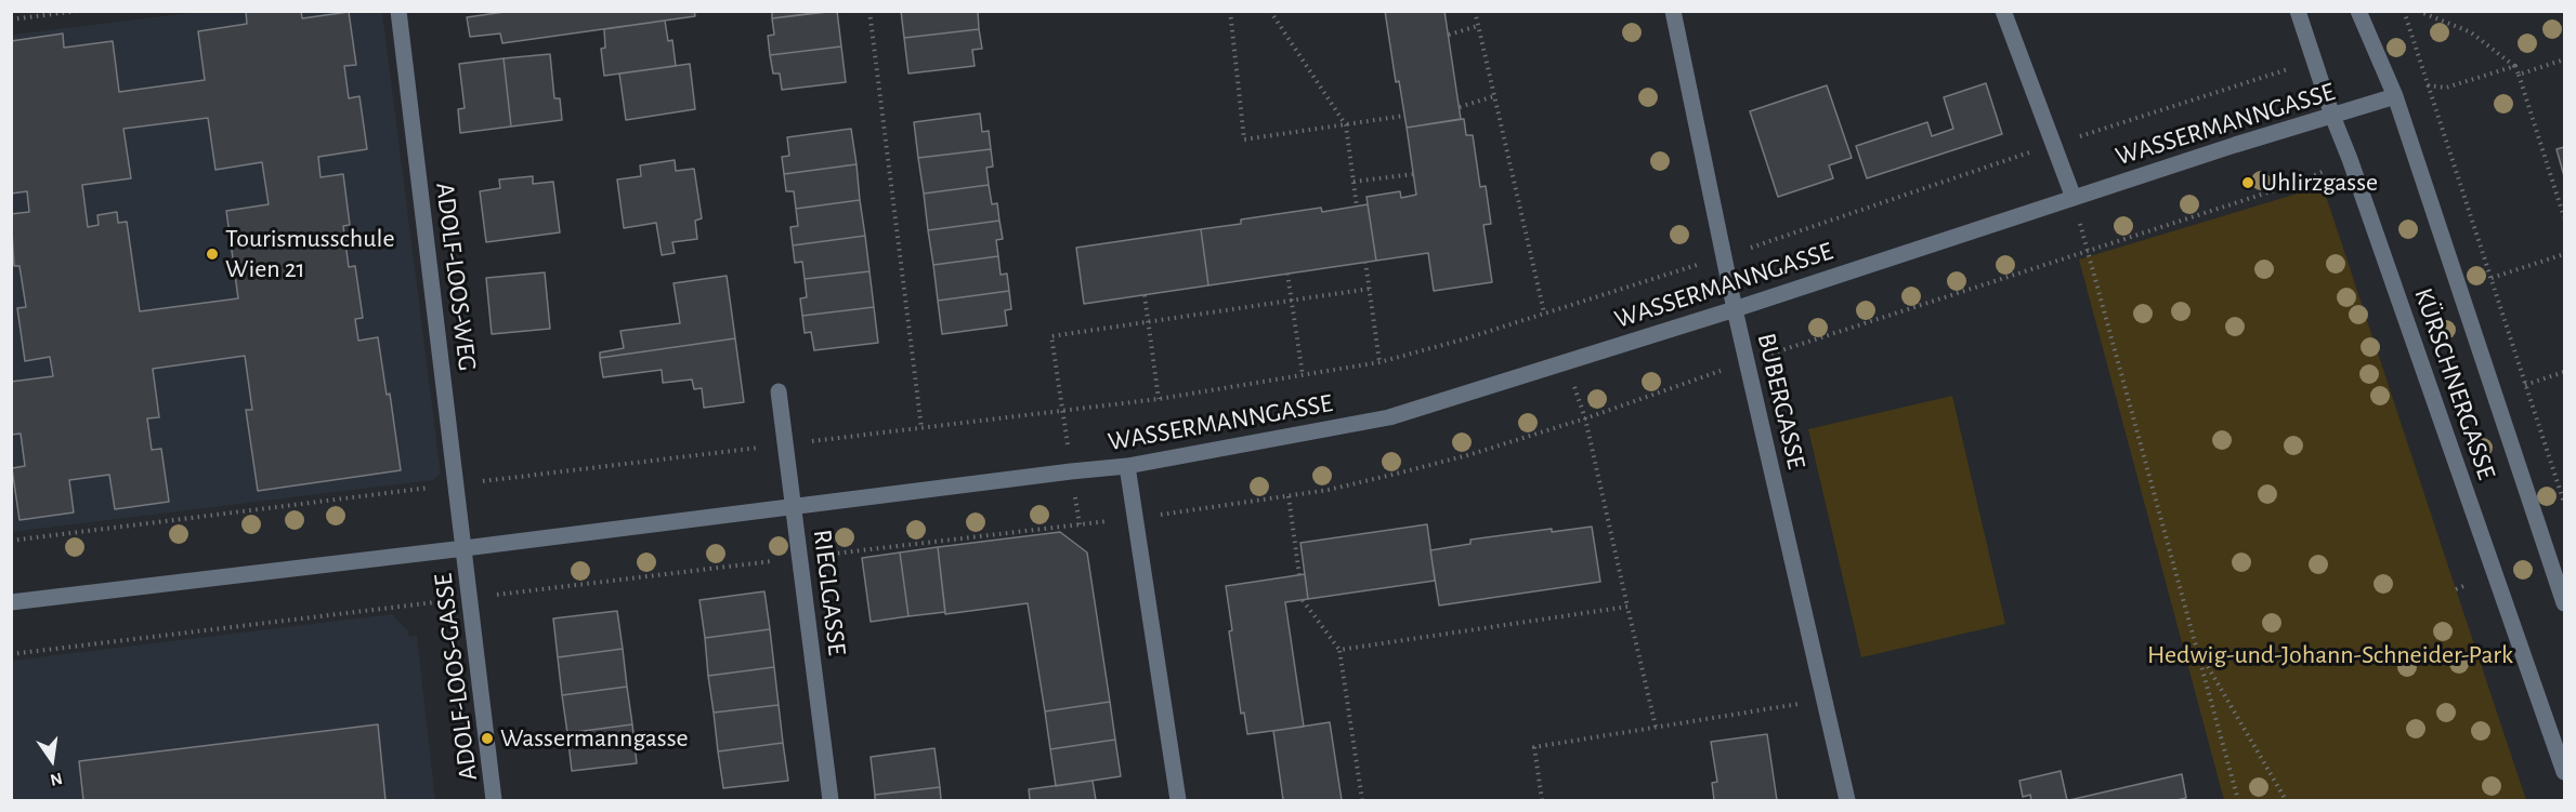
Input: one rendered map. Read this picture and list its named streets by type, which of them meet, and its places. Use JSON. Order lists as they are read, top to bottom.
{
  "streets": {
    "street": [
      "WASSERMANNGASSE",
      "ADOLF-LOOS-WEG",
      "KÜRSCHNERGASSE",
      "BUBERGASSE",
      "RIEGLGASSE",
      "ADOLF-LOOS-GASSE"
    ]
  },
  "crossings": [
    ["WASSERMANNGASSE", "ADOLF-LOOS-WEG"],
    ["WASSERMANNGASSE", "KÜRSCHNERGASSE"],
    ["WASSERMANNGASSE", "BUBERGASSE"],
    ["WASSERMANNGASSE", "RIEGLGASSE"],
    ["WASSERMANNGASSE", "ADOLF-LOOS-GASSE"],
    ["ADOLF-LOOS-WEG", "ADOLF-LOOS-GASSE"]
  ],
  "parks": ["Hedwig-und-Johann-Schneider-Park"],
  "places": ["Uhlirzgasse", "Tourismusschule Wien 21", "Wassermanngasse"],
  "north": "bottom"
}
